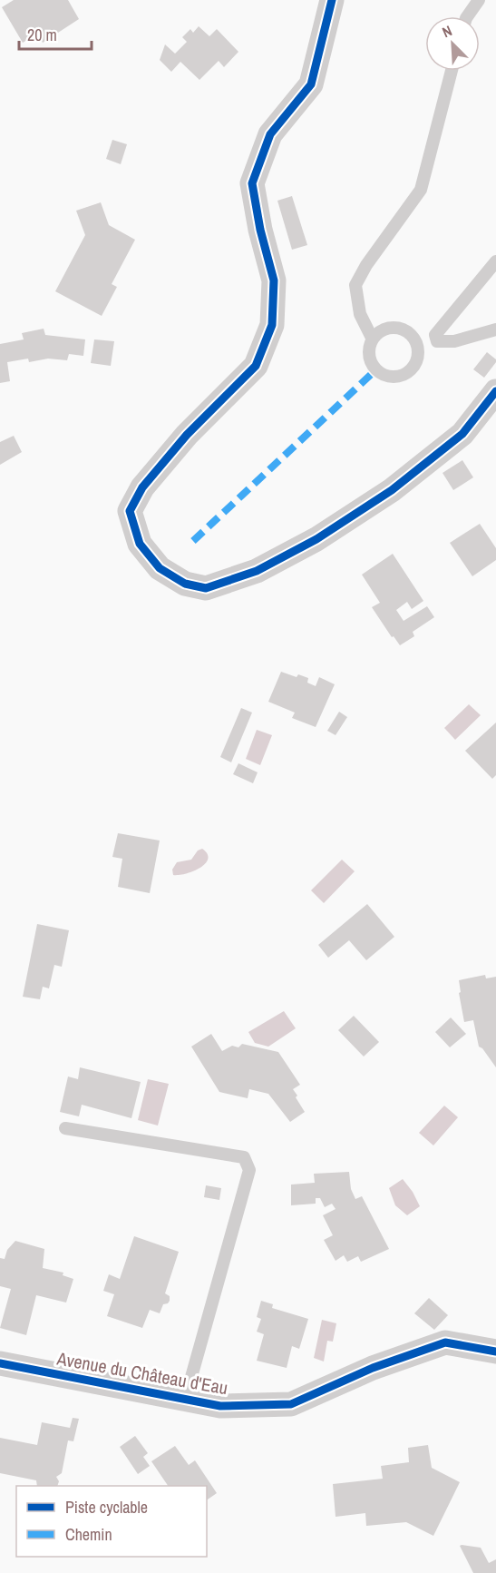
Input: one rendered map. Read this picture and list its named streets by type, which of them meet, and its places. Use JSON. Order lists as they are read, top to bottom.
{
  "streets": {
    "street": ["Avenue du Château d'Eau"]
  },
  "legend": ["Piste cyclable", "Chemin"],
  "scale_bar": "20 m",
  "north": "top left"
}
